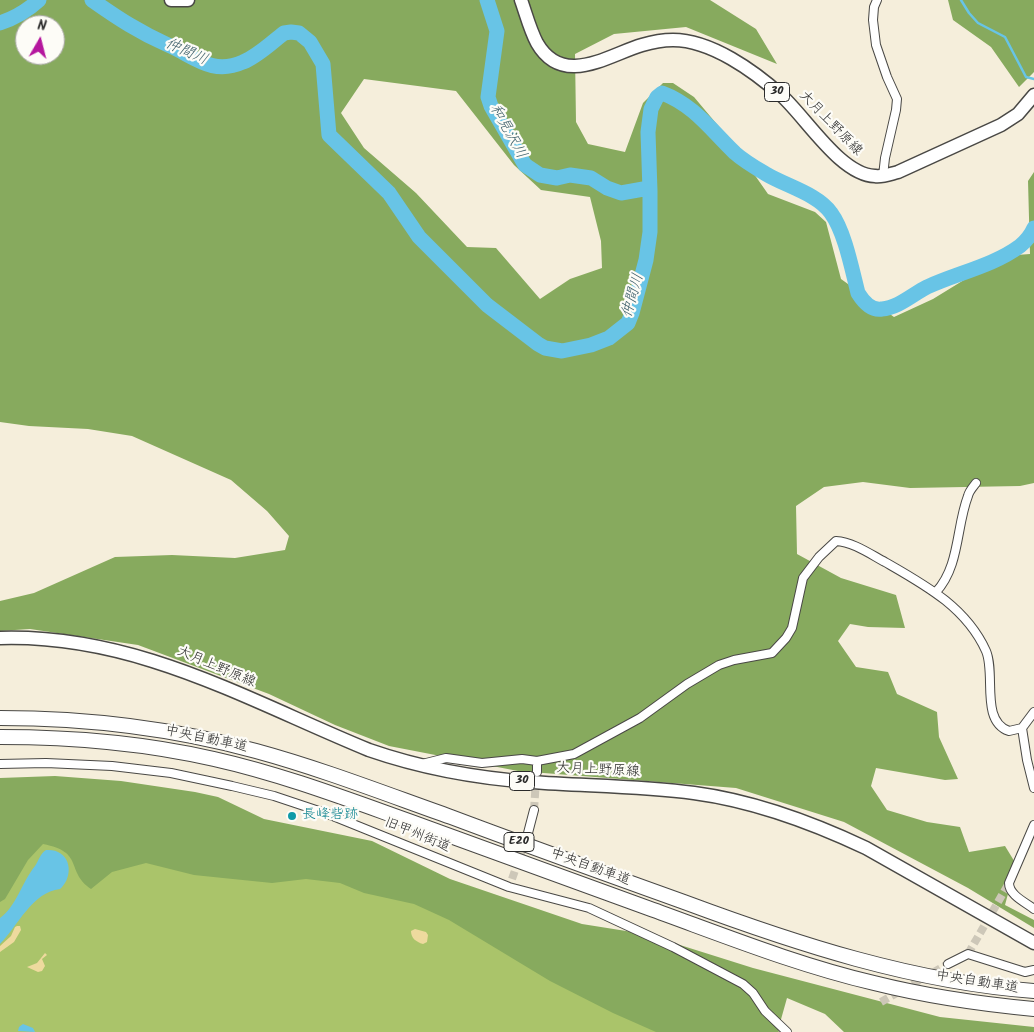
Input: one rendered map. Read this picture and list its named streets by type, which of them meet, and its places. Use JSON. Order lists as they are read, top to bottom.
{
  "streets": {
    "highway": ["中央自動車道", "E20"],
    "main road": ["30", "大月上野原線"],
    "street": ["旧甲州街道"]
  },
  "water": ["仲間川", "和見沢川"],
  "places": ["長峰砦跡"],
  "north": "top"
}
